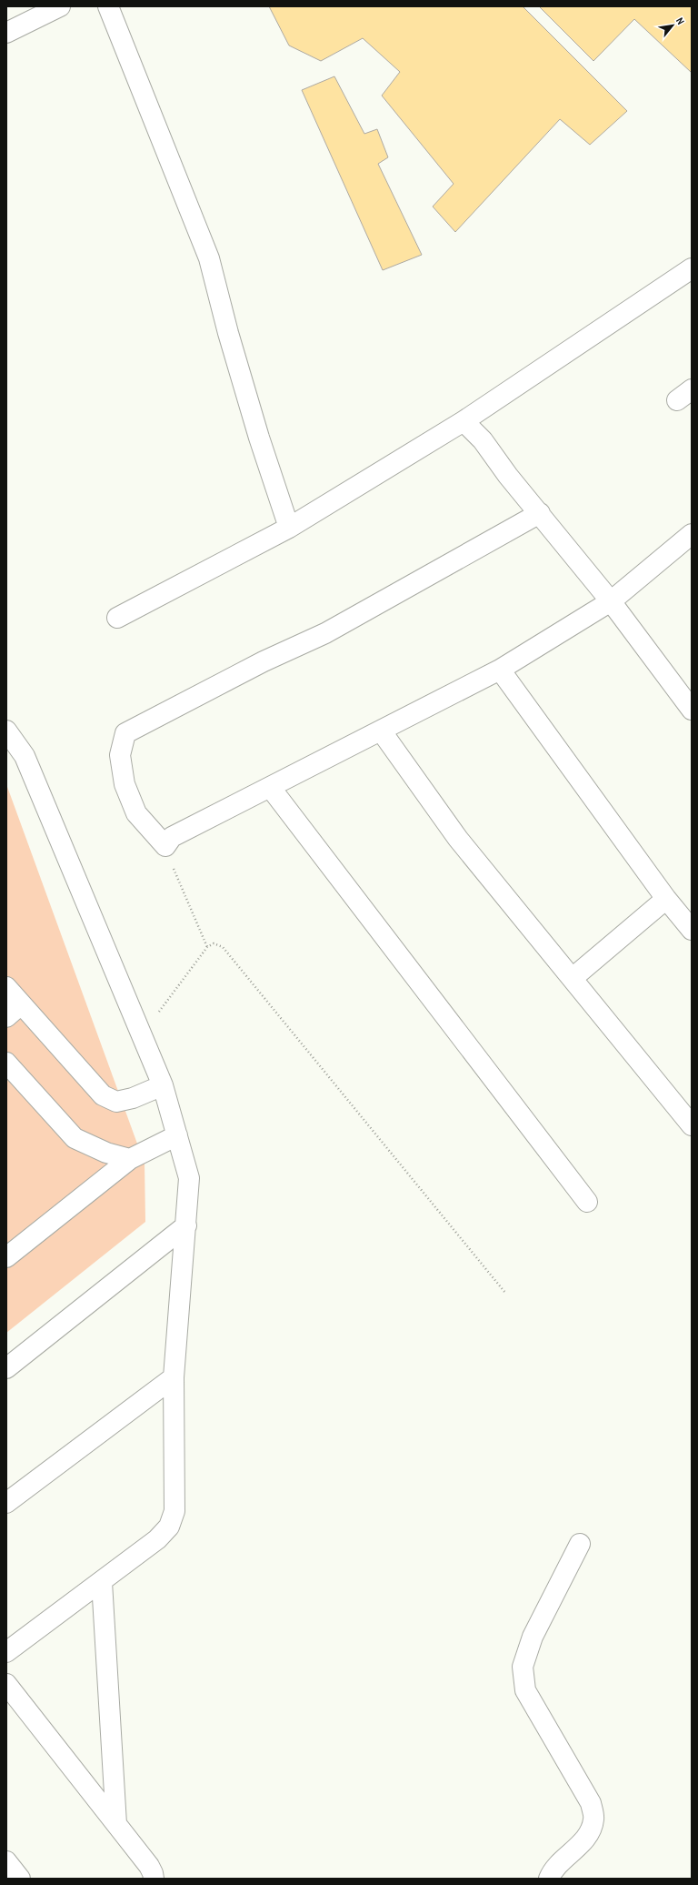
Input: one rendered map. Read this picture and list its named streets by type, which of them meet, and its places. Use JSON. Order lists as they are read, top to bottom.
{
  "north": "top right"
}
